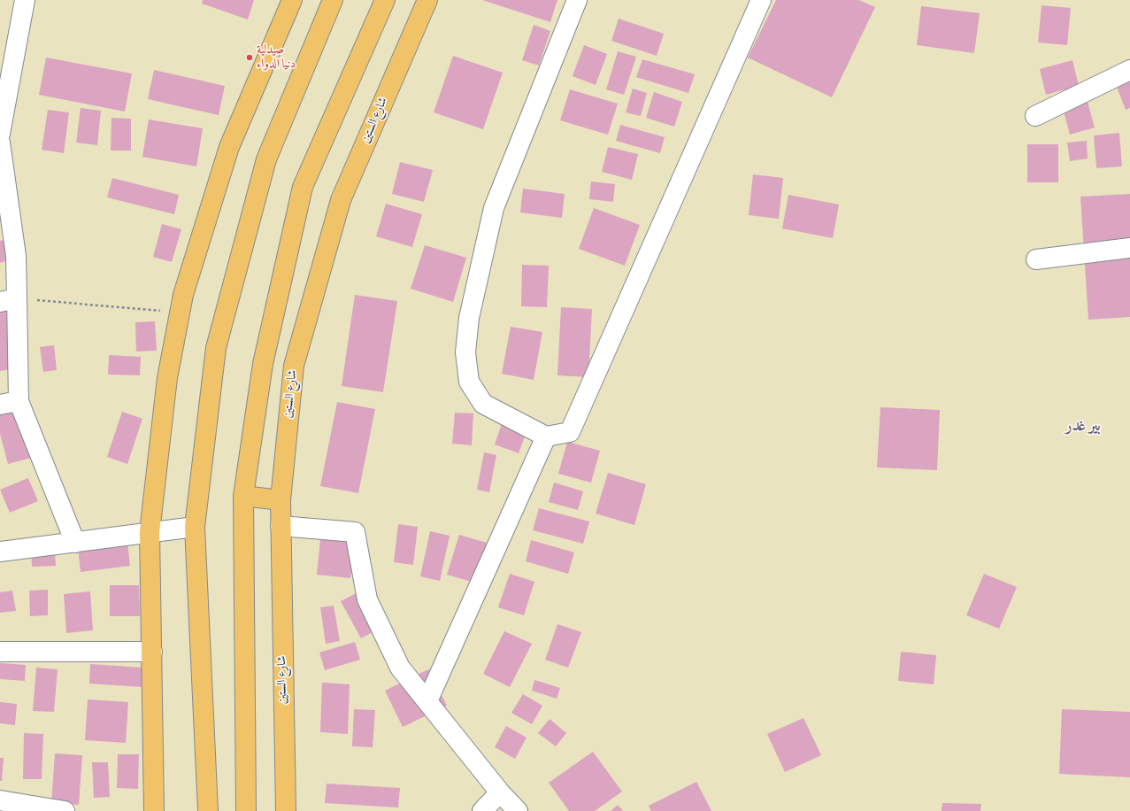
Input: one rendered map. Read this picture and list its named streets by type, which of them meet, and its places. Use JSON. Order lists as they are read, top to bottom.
{
  "streets": {
    "main road": ["شارع الستين"]
  },
  "districts": ["بير غدر"],
  "places": ["صيدلية دنيا الدواء"]
}
